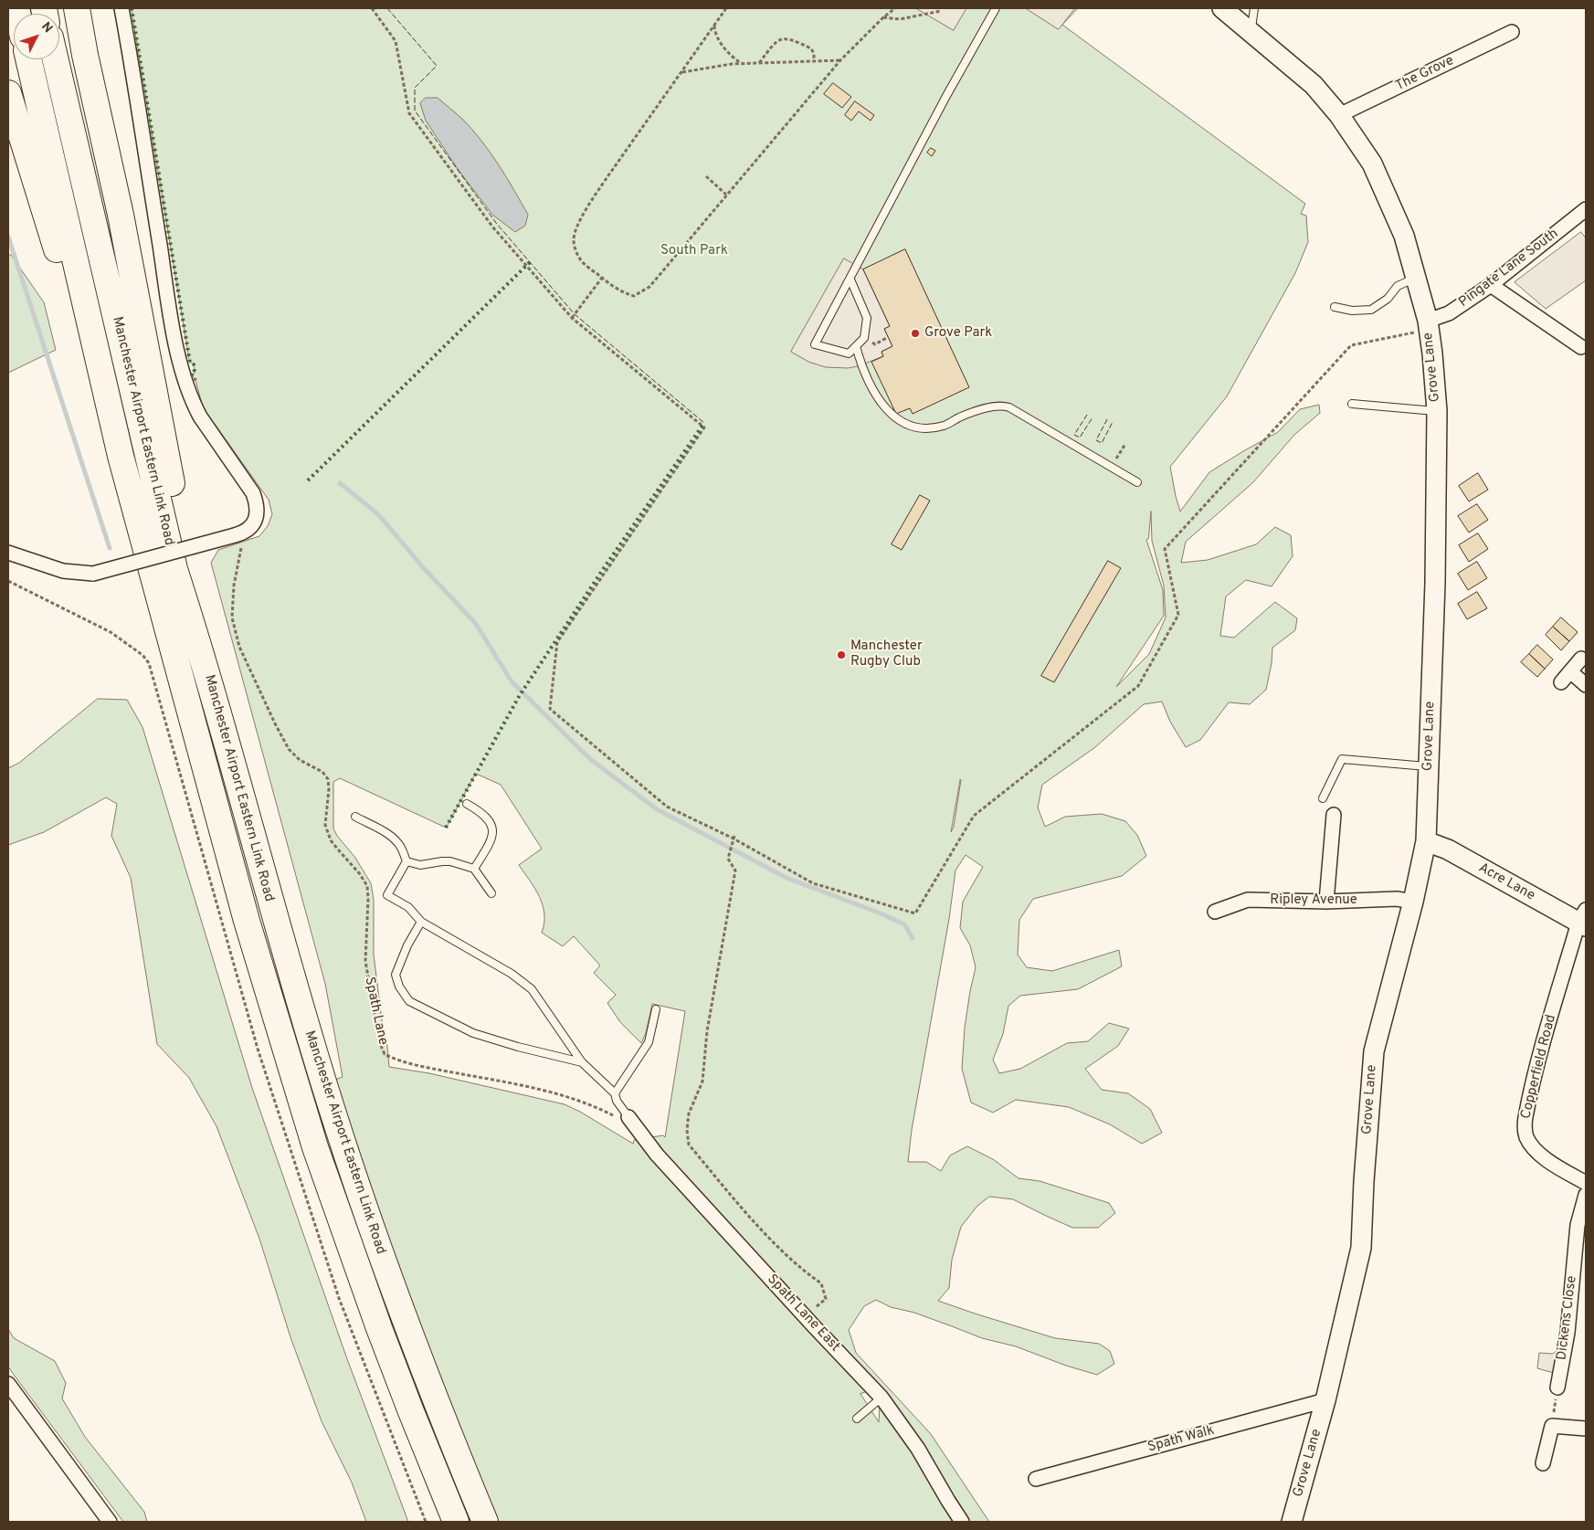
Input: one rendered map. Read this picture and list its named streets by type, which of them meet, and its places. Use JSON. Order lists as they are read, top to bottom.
{
  "streets": {
    "highway": ["Manchester Airport Eastern Link Road"],
    "main road": ["Grove Lane", "Acre Lane"],
    "street": [
      "The Grove",
      "Pingate Lane South",
      "Ripley Avenue",
      "Copperfield Road",
      "Spath Lane East",
      "Dickens Close",
      "Spath Walk"
    ],
    "path": ["Spath Lane"]
  },
  "crossings": [
    ["The Grove", "Grove Lane"],
    ["Pingate Lane South", "Grove Lane"],
    ["Grove Lane", "Acre Lane"],
    ["Grove Lane", "Ripley Avenue"],
    ["Grove Lane", "Spath Walk"],
    ["Acre Lane", "Copperfield Road"],
    ["Spath Lane", "Spath Lane East"]
  ],
  "parks": ["South Park"],
  "places": ["Grove Park", "Manchester Rugby Club"],
  "north": "top right"
}
